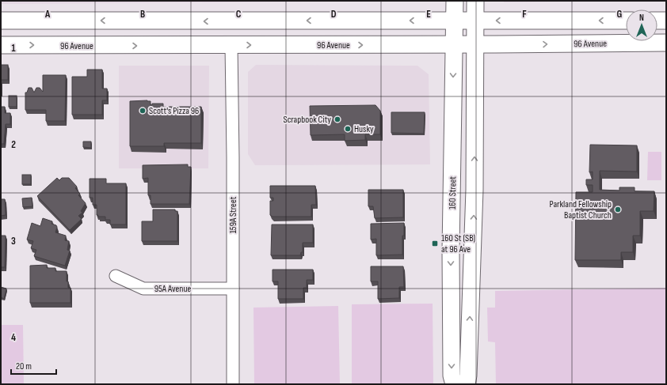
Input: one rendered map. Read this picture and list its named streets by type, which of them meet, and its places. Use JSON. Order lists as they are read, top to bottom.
{
  "streets": {
    "main road": ["96 Avenue", "160 Street"],
    "street": ["159A Street", "95A Avenue"]
  },
  "crossings": [
    ["96 Avenue", "160 Street"],
    ["96 Avenue", "159A Street"],
    ["159A Street", "95A Avenue"]
  ],
  "places": {
    "other": [
      "Scott's Pizza 96",
      "Scrapbook City",
      "Husky",
      "Parkland Fellowship Baptist Church"
    ],
    "transit": ["160 St (SB) at 96 Ave"]
  },
  "scale_bar": "20 m",
  "north": "top",
  "grid": {
    "columns": [
      "A",
      "B",
      "C",
      "D",
      "E",
      "F",
      "G"
    ],
    "rows": [
      "1",
      "2",
      "3",
      "4"
    ]
  }
}
